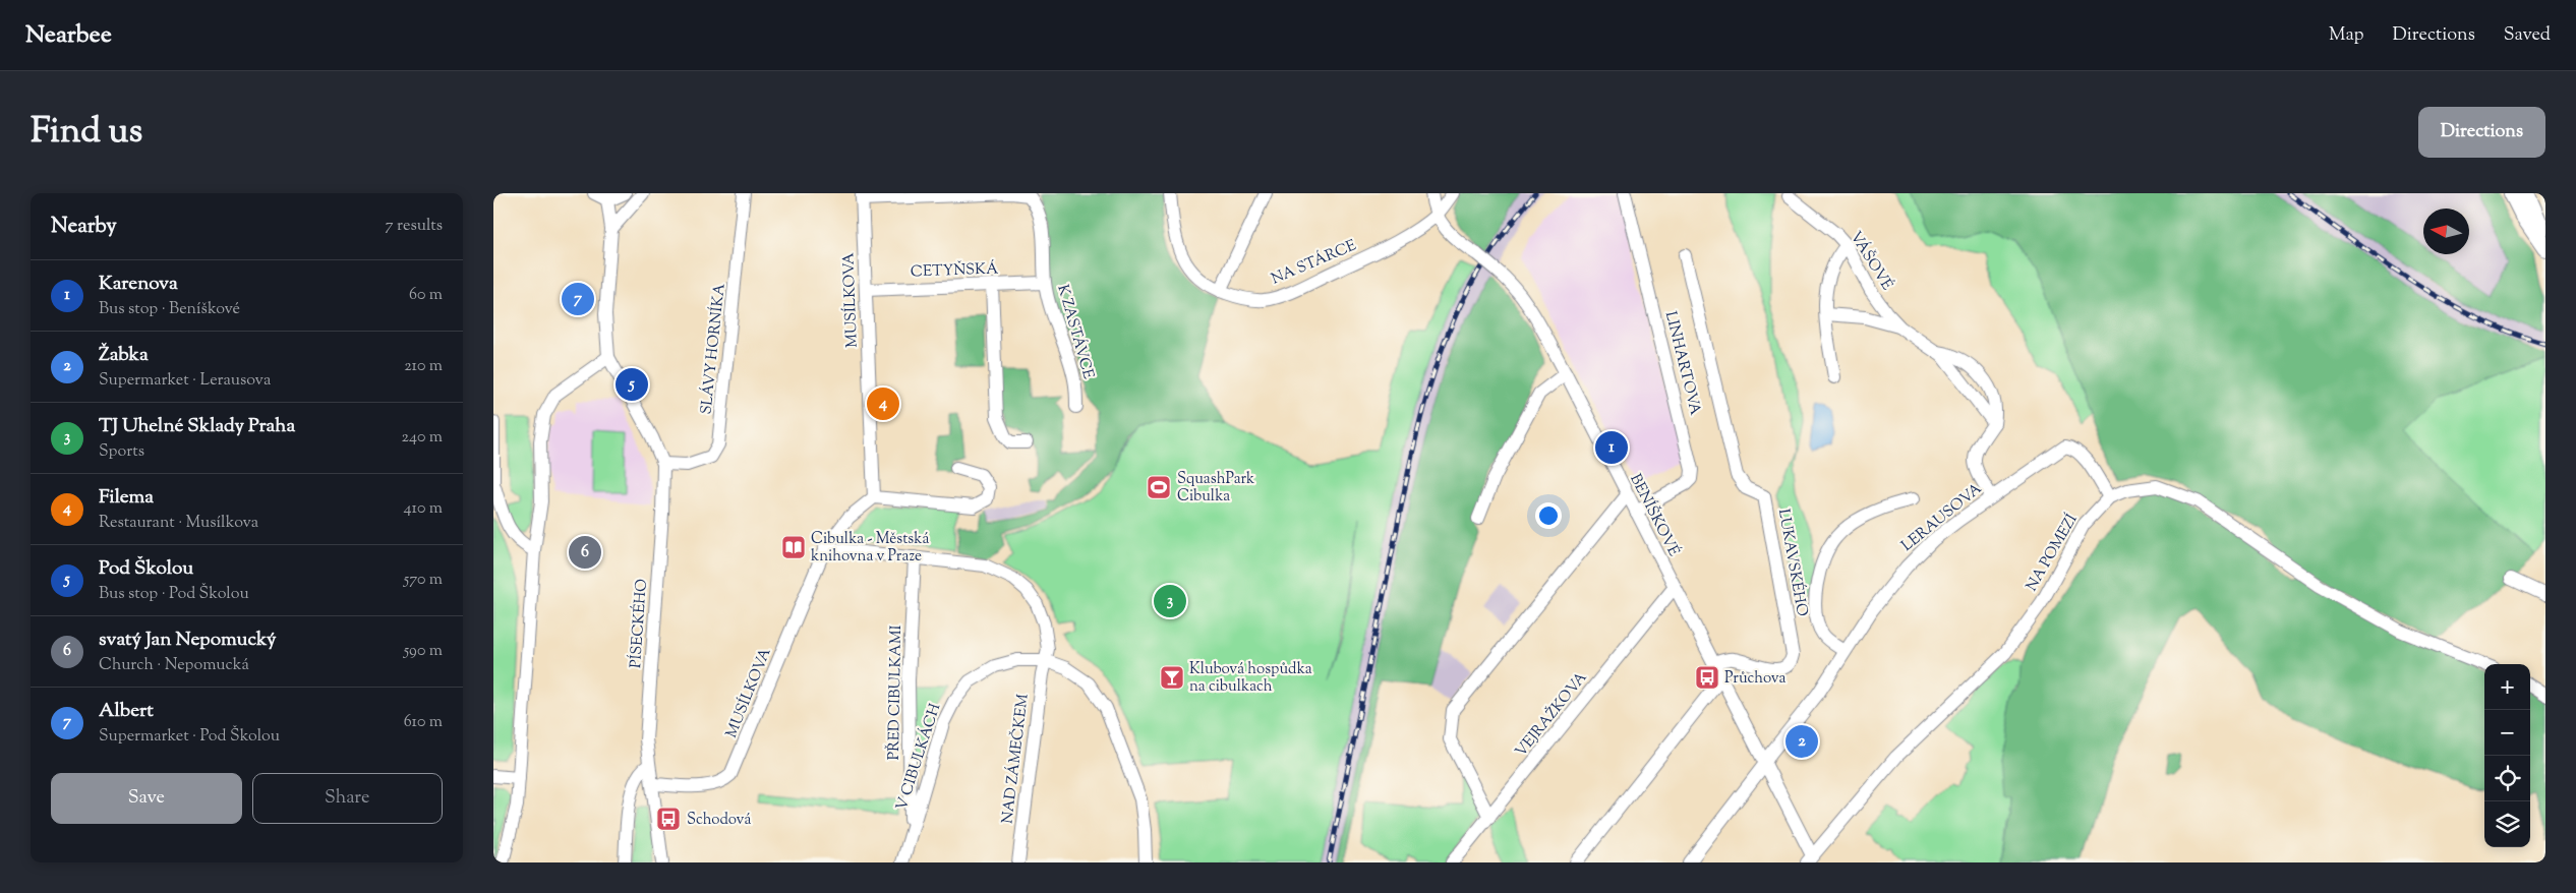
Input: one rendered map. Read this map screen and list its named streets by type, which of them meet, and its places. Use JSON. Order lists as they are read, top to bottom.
{
  "streets": {
    "street": [
      "VÁŠOVÉ",
      "NA STÁRCE",
      "CETYŇSKÁ",
      "MUSÍLKOVA",
      "K ZASTÁVCE",
      "SLÁVY HORNÍKA",
      "LINHARTOVA",
      "BENÍŠKOVÉ",
      "LERAUSOVA",
      "NA POMEZÍ",
      "LUKAVSKÉHO",
      "PÍSECKÉHO",
      "PŘED CIBULKAMI",
      "VEJRAŽKOVA",
      "V CIBULKÁCH",
      "NAD ZÁMEČKEM"
    ]
  },
  "crossings": [
    ["NA STÁRCE", "BENÍŠKOVÉ"],
    ["CETYŇSKÁ", "MUSÍLKOVA"],
    ["CETYŇSKÁ", "K ZASTÁVCE"],
    ["MUSÍLKOVA", "PÍSECKÉHO"],
    ["MUSÍLKOVA", "NAD ZÁMEČKEM"],
    ["SLÁVY HORNÍKA", "PÍSECKÉHO"],
    ["LINHARTOVA", "BENÍŠKOVÉ"],
    ["BENÍŠKOVÉ", "LERAUSOVA"],
    ["BENÍŠKOVÉ", "NA POMEZÍ"],
    ["BENÍŠKOVÉ", "LUKAVSKÉHO"],
    ["BENÍŠKOVÉ", "VEJRAŽKOVA"],
    ["LERAUSOVA", "NA POMEZÍ"],
    ["PŘED CIBULKAMI", "V CIBULKÁCH"],
    ["PŘED CIBULKAMI", "NAD ZÁMEČKEM"],
    ["V CIBULKÁCH", "NAD ZÁMEČKEM"]
  ],
  "places": {
    "sports": ["SquashPark Cibulka"],
    "library": ["Cibulka - Městská knihovna v Praze"],
    "bar": ["Klubová hospůdka na cibulkach"],
    "bus stop": ["Průchova", "Schodová"]
  },
  "north": "left",
  "page": {
    "header": "Nearbee",
    "nav": ["Map", "Directions", "Saved"],
    "title": "Find us",
    "buttons": [
      "Directions",
      ["Save", "Share"]
    ],
    "heading": ["Nearby", "7 results"],
    "list": [
      {
        "mark": "1",
        "name": "Karenova",
        "note": "Bus stop · Beníškové",
        "value": "60 m"
      },
      {
        "mark": "2",
        "name": "Žabka",
        "note": "Supermarket · Lerausova",
        "value": "210 m"
      },
      {
        "mark": "3",
        "name": "TJ Uhelné Sklady Praha",
        "note": "Sports",
        "value": "240 m"
      },
      {
        "mark": "4",
        "name": "Filema",
        "note": "Restaurant · Musílkova",
        "value": "410 m"
      },
      {
        "mark": "5",
        "name": "Pod Školou",
        "note": "Bus stop · Pod Školou",
        "value": "570 m"
      },
      {
        "mark": "6",
        "name": "svatý Jan Nepomucký",
        "note": "Church · Nepomucká",
        "value": "590 m"
      },
      {
        "mark": "7",
        "name": "Albert",
        "note": "Supermarket · Pod Školou",
        "value": "610 m"
      }
    ],
    "pins": [
      "7",
      "5",
      "4",
      "1",
      "6",
      "3",
      "2"
    ],
    "map_buttons": ["+", "−"]
  }
}
